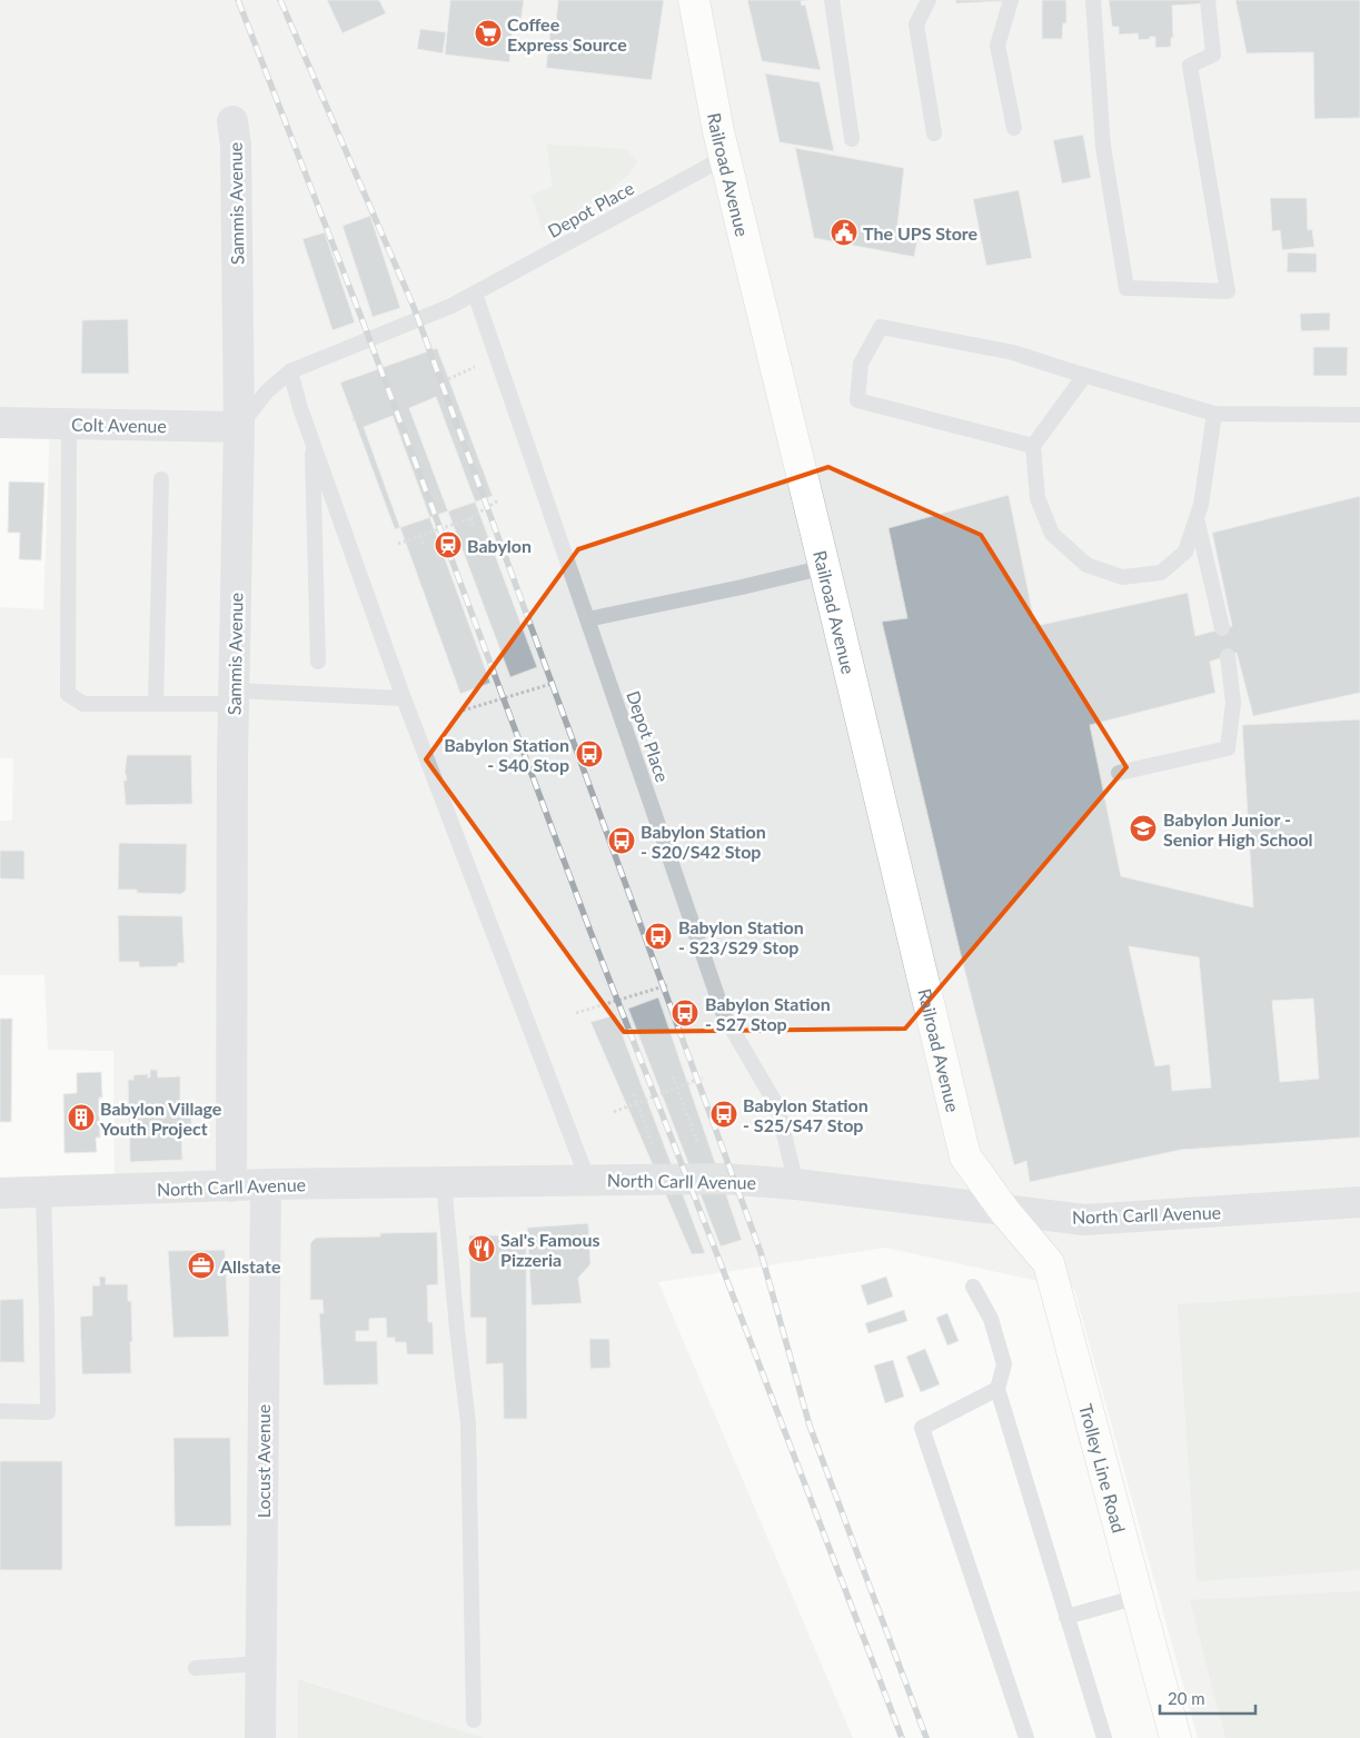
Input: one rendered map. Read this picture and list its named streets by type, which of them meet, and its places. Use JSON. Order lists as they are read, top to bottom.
{
  "streets": {
    "main road": ["Railroad Avenue", "Trolley Line Road"],
    "street": [
      "Sammis Avenue",
      "Colt Avenue",
      "North Carll Avenue",
      "Locust Avenue"
    ],
    "lane": ["Depot Place"]
  },
  "crossings": [
    ["Railroad Avenue", "Depot Place"],
    ["Railroad Avenue", "North Carll Avenue"],
    ["Railroad Avenue", "Trolley Line Road"],
    ["Sammis Avenue", "Depot Place"],
    ["Sammis Avenue", "Colt Avenue"],
    ["Sammis Avenue", "North Carll Avenue"],
    ["Depot Place", "Colt Avenue"],
    ["Depot Place", "North Carll Avenue"],
    ["North Carll Avenue", "Locust Avenue"],
    ["North Carll Avenue", "Trolley Line Road"]
  ],
  "places": {
    "supermarket": ["Coffee Express Source"],
    "public building": ["The UPS Store"],
    "station": ["Babylon"],
    "bus stop": [
      "Babylon Station - S40 Stop",
      "Babylon Station - S20/S42 Stop",
      "Babylon Station - S23/S29 Stop",
      "Babylon Station - S27 Stop",
      "Babylon Station - S25/S47 Stop"
    ],
    "school or university": ["Babylon Junior - Senior High School"],
    "building": ["Babylon Village Youth Project"],
    "restaurant": ["Sal's Famous Pizzeria"],
    "office": ["Allstate"]
  },
  "scale_bar": "20 m"
}
